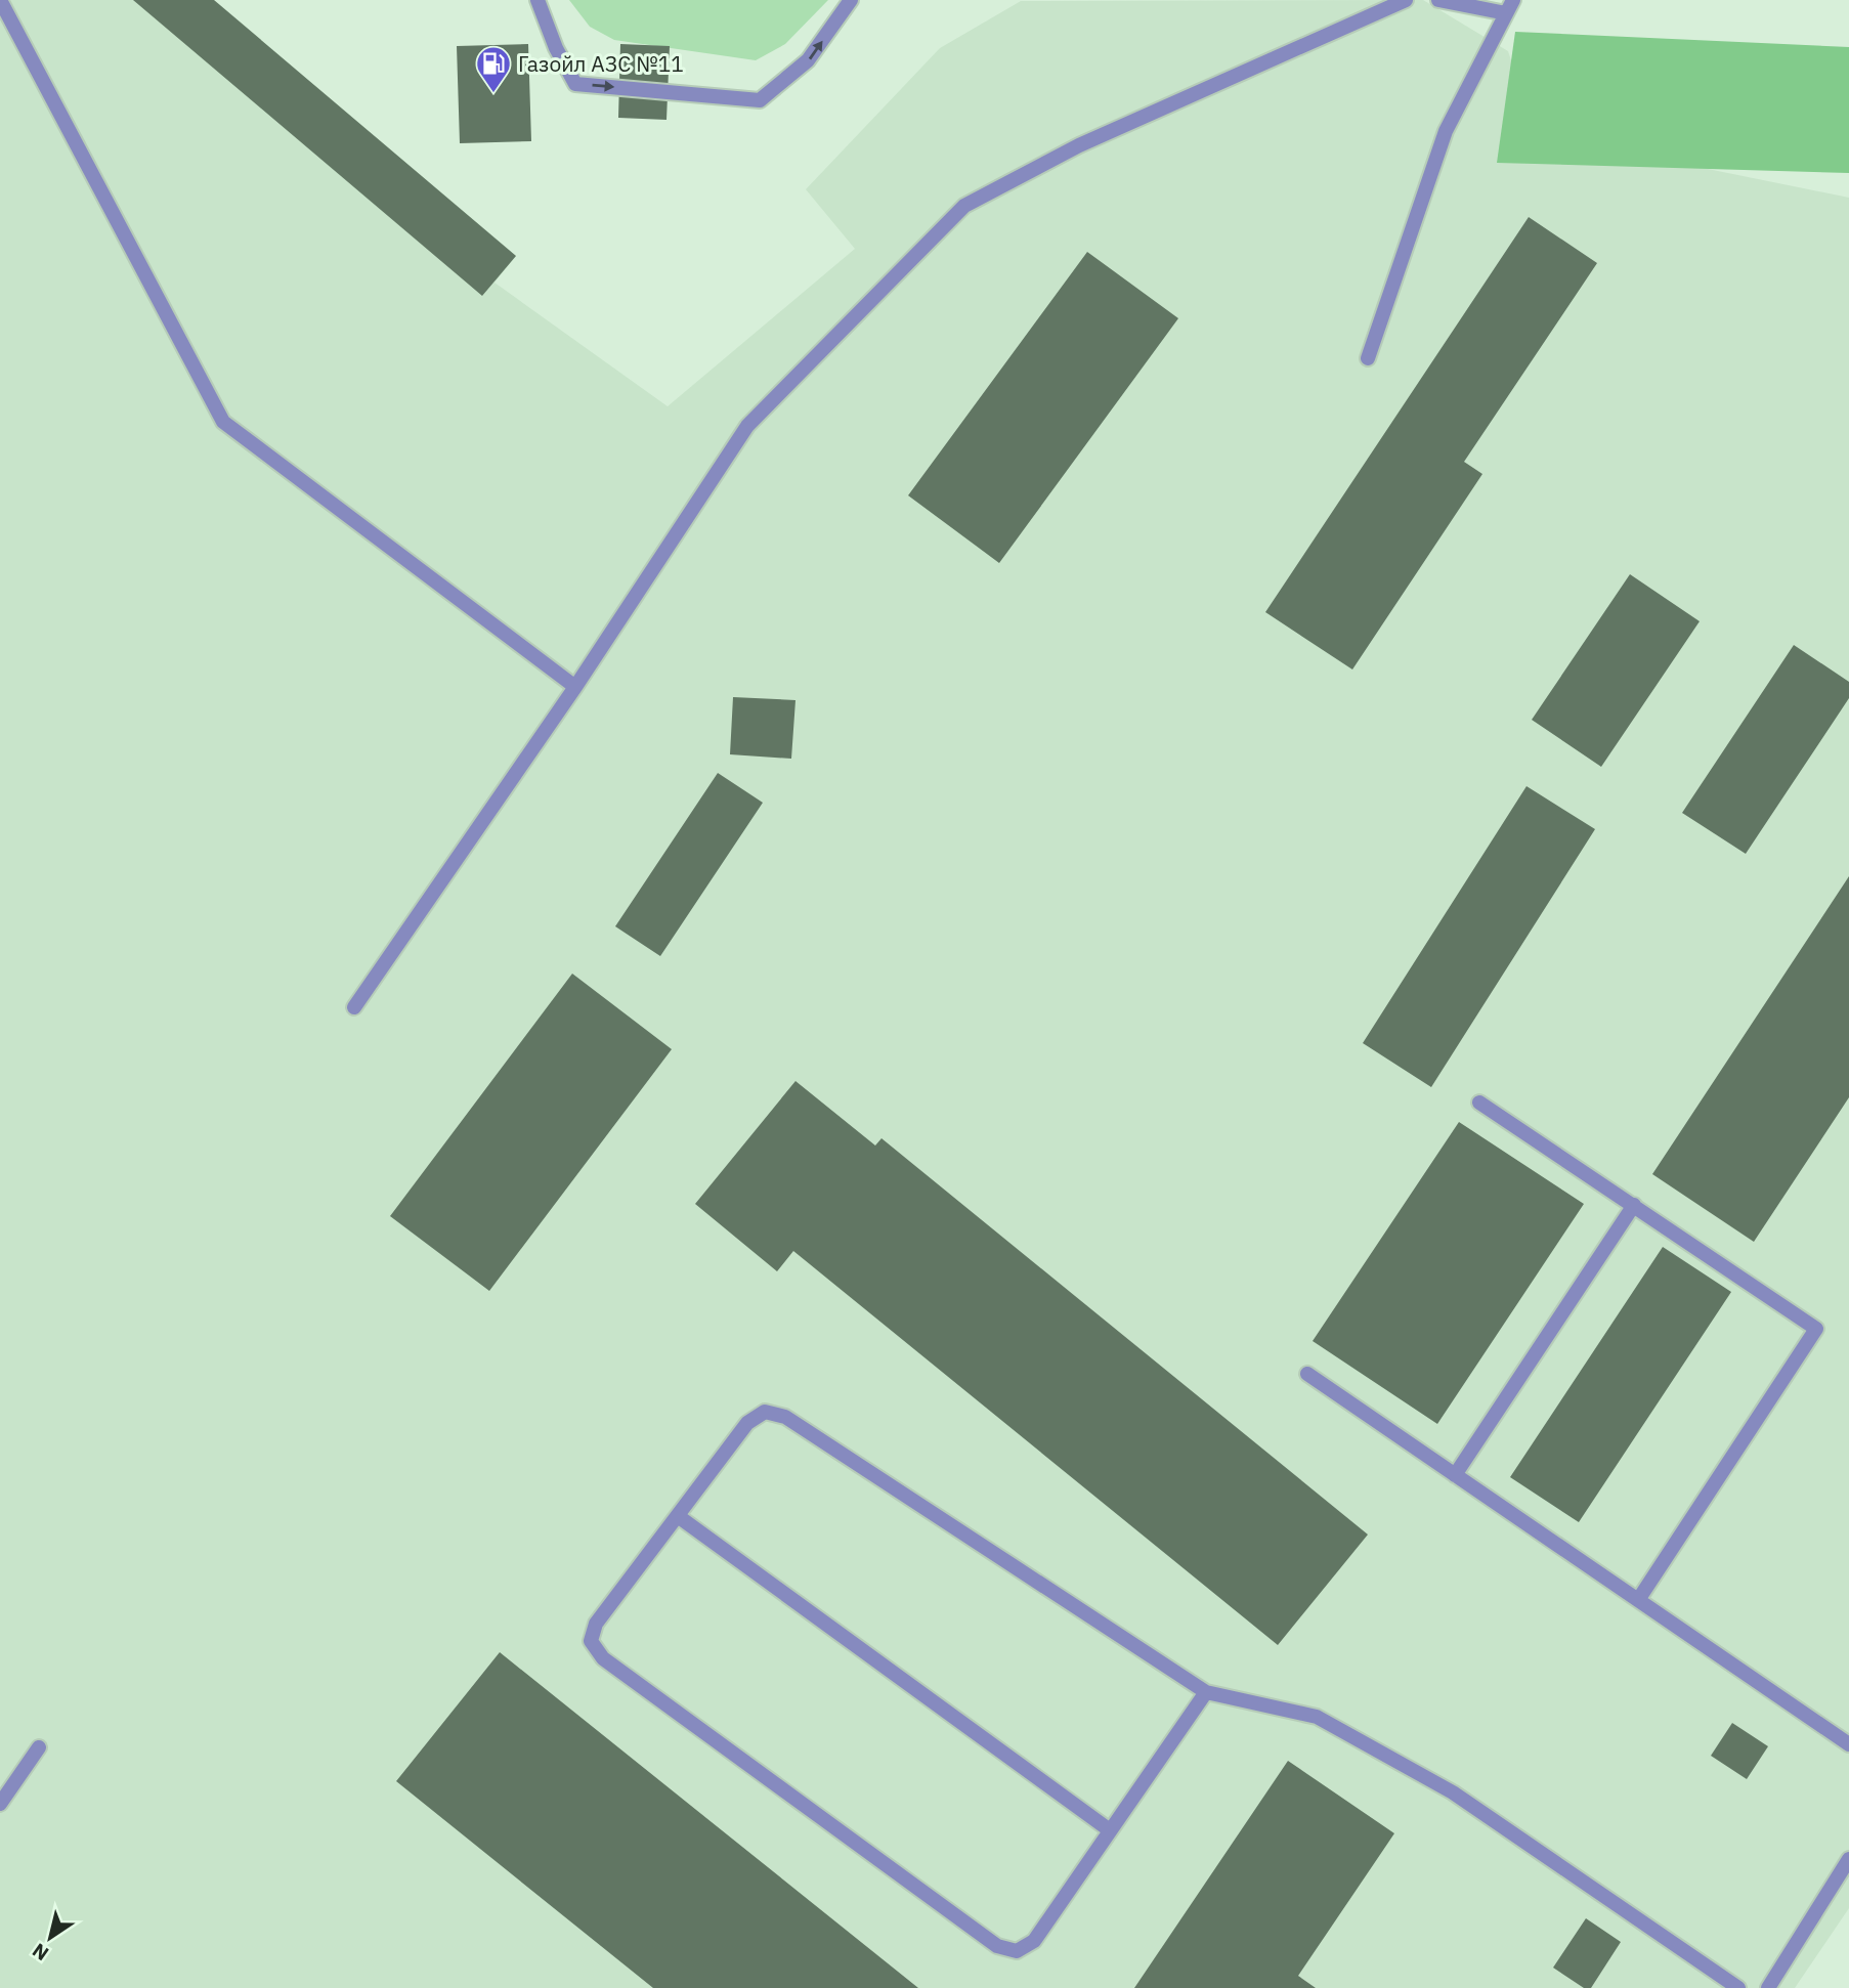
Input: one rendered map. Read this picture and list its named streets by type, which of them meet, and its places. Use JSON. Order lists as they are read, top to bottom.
{
  "places": {
    "fuel station": ["Газойл АЗС №11"]
  },
  "north": "bottom left"
}
